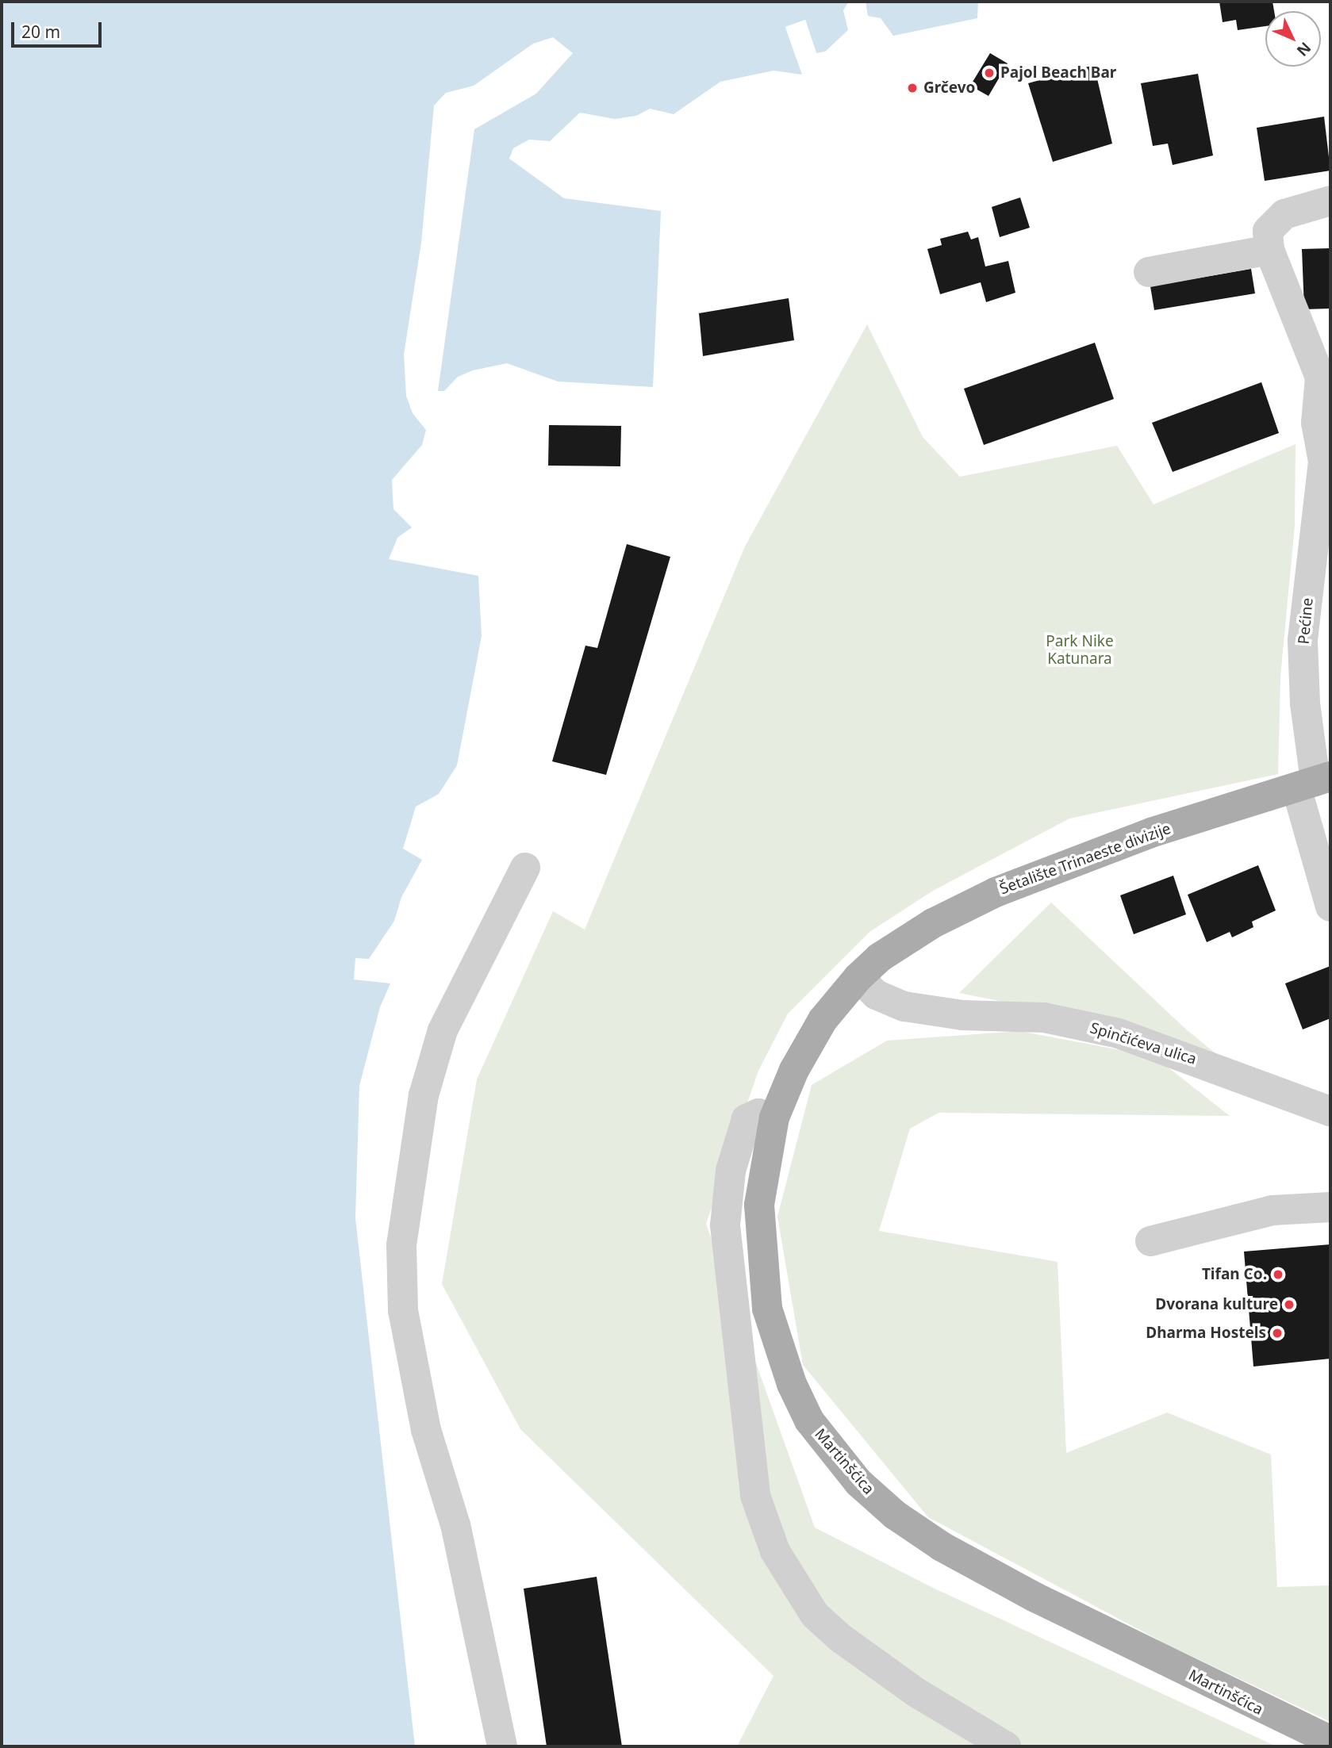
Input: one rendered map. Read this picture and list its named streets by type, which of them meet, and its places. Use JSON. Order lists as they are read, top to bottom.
{
  "streets": {
    "main road": ["Šetalište Trinaeste divizije", "Martinšćica"],
    "street": ["Pećine", "Spinčićeva ulica"]
  },
  "crossings": [
    ["Pećine", "Šetalište Trinaeste divizije"],
    ["Šetalište Trinaeste divizije", "Spinčićeva ulica"],
    ["Šetalište Trinaeste divizije", "Martinšćica"],
    ["Spinčićeva ulica", "Martinšćica"]
  ],
  "parks": ["Park Nike Katunara"],
  "places": [
    "Pajol Beach Bar",
    "Grčevo",
    "Tifan Co.",
    "Dvorana kulture",
    "Dharma Hostels"
  ],
  "scale_bar": "20 m",
  "north": "bottom right"
}
